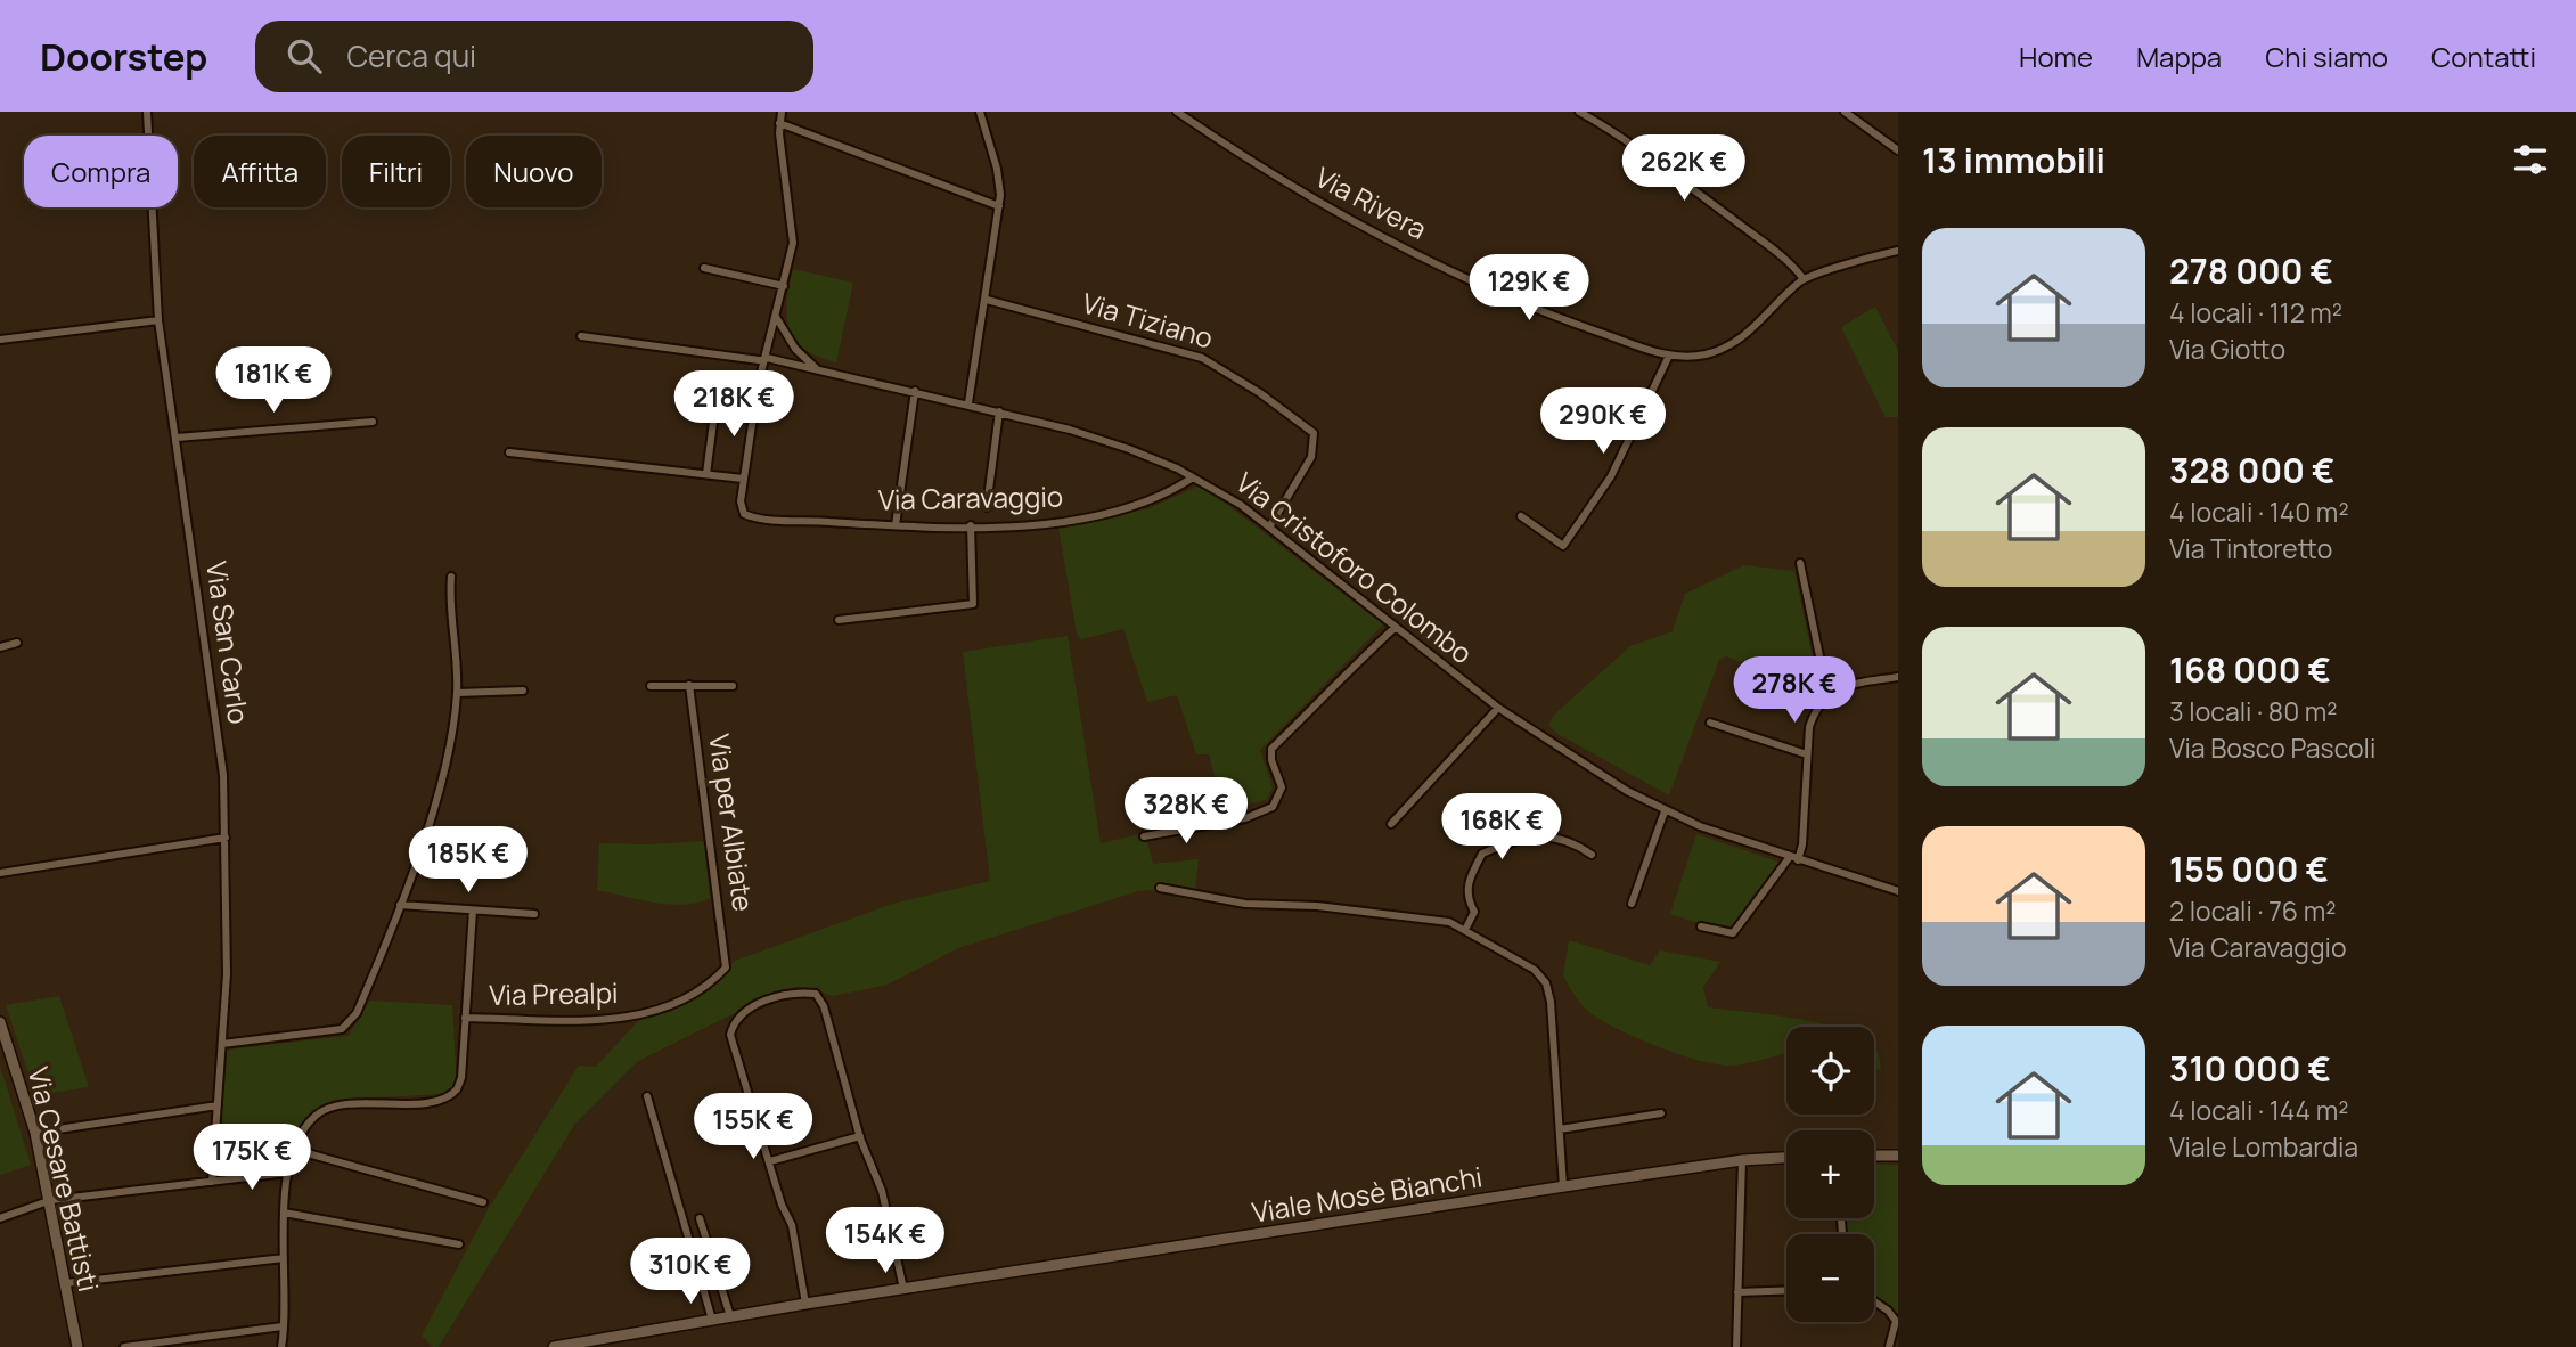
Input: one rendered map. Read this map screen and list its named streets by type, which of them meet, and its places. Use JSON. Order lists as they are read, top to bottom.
{
  "streets": {
    "main road": ["Via Cesare Battisti", "Viale Mosè Bianchi"],
    "street": [
      "Via Rivera",
      "Via Tiziano",
      "Via Caravaggio",
      "Via Cristoforo Colombo",
      "Via San Carlo",
      "Via per Albiate",
      "Via Prealpi"
    ]
  },
  "crossings": [
    ["Via Tiziano", "Via Cristoforo Colombo"],
    ["Via Caravaggio", "Via Cristoforo Colombo"],
    ["Via per Albiate", "Via Prealpi"]
  ],
  "page": {
    "header": "Doorstep",
    "search": "Cerca qui",
    "nav": [
      "Home",
      "Mappa",
      "Chi siamo",
      "Contatti"
    ],
    "heading": "13 immobili",
    "price": [
      "262K €",
      "129K €",
      "181K €",
      "218K €",
      "290K €",
      "278K €",
      "328K €",
      "168K €",
      "185K €",
      "155K €",
      "175K €",
      "154K €",
      "310K €"
    ],
    "chip": [
      "Compra",
      "Affitta",
      "Filtri",
      "Nuovo"
    ],
    "list": [
      {
        "name": "278 000 €",
        "note": "4 locali · 112 m² · Via Giotto"
      },
      {
        "name": "328 000 €",
        "note": "4 locali · 140 m² · Via Tintoretto"
      },
      {
        "name": "168 000 €",
        "note": "3 locali · 80 m² · Via Bosco Pascoli"
      },
      {
        "name": "155 000 €",
        "note": "2 locali · 76 m² · Via Caravaggio"
      },
      {
        "name": "310 000 €",
        "note": "4 locali · 144 m² · Viale Lombardia"
      }
    ],
    "map_buttons": ["+", "−"]
  }
}
